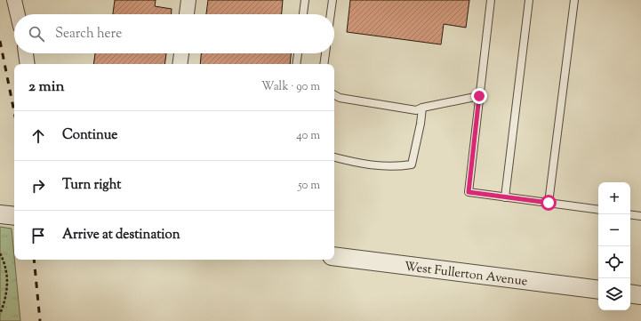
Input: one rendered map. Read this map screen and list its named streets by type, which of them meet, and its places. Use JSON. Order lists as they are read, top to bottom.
{
  "streets": {
    "street": ["West Fullerton Avenue"]
  },
  "page": {
    "search": "Search here",
    "heading": ["2 min", "Walk · 90 m"],
    "list": [
      ["Continue", "40 m"],
      ["Turn right", "50 m"],
      "Arrive at destination"
    ],
    "map_buttons": ["+", "−"]
  }
}
